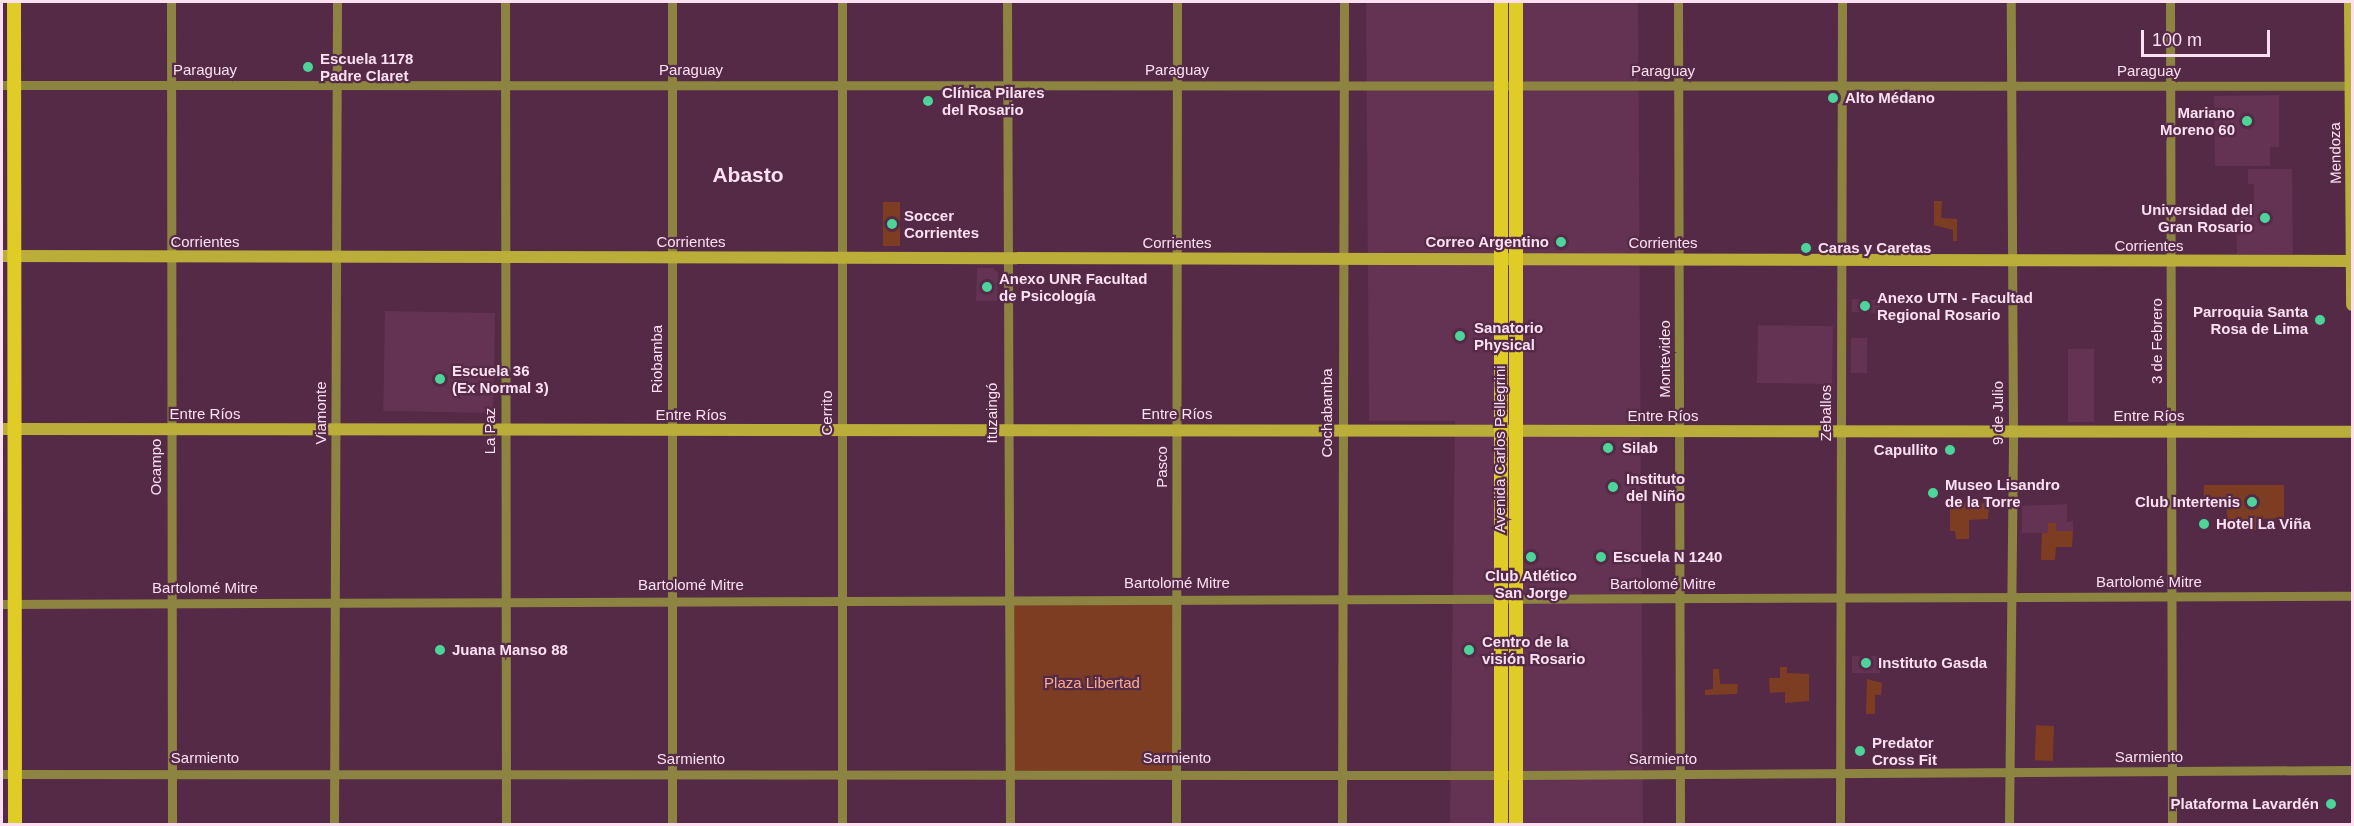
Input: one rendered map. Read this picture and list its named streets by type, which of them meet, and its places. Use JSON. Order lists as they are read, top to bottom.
{
  "streets": {
    "main road": [
      "Mendoza",
      "Corrientes",
      "Entre Ríos",
      "Avenida Carlos Pellegrini"
    ],
    "street": [
      "Paraguay",
      "3 de Febrero",
      "Riobamba",
      "Montevideo",
      "Viamonte",
      "Cerrito",
      "Ituzaingó",
      "Cochabamba",
      "Zeballos",
      "9 de Julio",
      "La Paz",
      "Ocampo",
      "Pasco",
      "Bartolomé Mitre",
      "Sarmiento"
    ]
  },
  "crossings": [
    ["Paraguay", "Mendoza"],
    ["Paraguay", "3 de Febrero"],
    ["Paraguay", "Riobamba"],
    ["Paraguay", "Montevideo"],
    ["Paraguay", "Viamonte"],
    ["Paraguay", "Cerrito"],
    ["Paraguay", "Ituzaingó"],
    ["Paraguay", "Cochabamba"],
    ["Paraguay", "Zeballos"],
    ["Paraguay", "9 de Julio"],
    ["Paraguay", "La Paz"],
    ["Paraguay", "Avenida Carlos Pellegrini"],
    ["Paraguay", "Ocampo"],
    ["Paraguay", "Pasco"],
    ["Mendoza", "Corrientes"],
    ["Corrientes", "3 de Febrero"],
    ["Corrientes", "Riobamba"],
    ["Corrientes", "Montevideo"],
    ["Corrientes", "Viamonte"],
    ["Corrientes", "Cerrito"],
    ["Corrientes", "Ituzaingó"],
    ["Corrientes", "Cochabamba"],
    ["Corrientes", "Zeballos"],
    ["Corrientes", "9 de Julio"],
    ["Corrientes", "La Paz"],
    ["Corrientes", "Avenida Carlos Pellegrini"],
    ["Corrientes", "Ocampo"],
    ["Corrientes", "Pasco"],
    ["3 de Febrero", "Entre Ríos"],
    ["3 de Febrero", "Bartolomé Mitre"],
    ["3 de Febrero", "Sarmiento"],
    ["Riobamba", "Entre Ríos"],
    ["Riobamba", "Bartolomé Mitre"],
    ["Riobamba", "Sarmiento"],
    ["Montevideo", "Entre Ríos"],
    ["Montevideo", "Bartolomé Mitre"],
    ["Montevideo", "Sarmiento"],
    ["Viamonte", "Entre Ríos"],
    ["Viamonte", "Bartolomé Mitre"],
    ["Viamonte", "Sarmiento"],
    ["Cerrito", "Entre Ríos"],
    ["Cerrito", "Bartolomé Mitre"],
    ["Cerrito", "Sarmiento"],
    ["Ituzaingó", "Entre Ríos"],
    ["Ituzaingó", "Bartolomé Mitre"],
    ["Ituzaingó", "Sarmiento"],
    ["Cochabamba", "Entre Ríos"],
    ["Cochabamba", "Bartolomé Mitre"],
    ["Cochabamba", "Sarmiento"],
    ["Zeballos", "Entre Ríos"],
    ["Zeballos", "Bartolomé Mitre"],
    ["Zeballos", "Sarmiento"],
    ["9 de Julio", "Entre Ríos"],
    ["9 de Julio", "Bartolomé Mitre"],
    ["9 de Julio", "Sarmiento"],
    ["Entre Ríos", "La Paz"],
    ["Entre Ríos", "Avenida Carlos Pellegrini"],
    ["Entre Ríos", "Ocampo"],
    ["Entre Ríos", "Pasco"],
    ["La Paz", "Bartolomé Mitre"],
    ["La Paz", "Sarmiento"],
    ["Avenida Carlos Pellegrini", "Bartolomé Mitre"],
    ["Avenida Carlos Pellegrini", "Sarmiento"],
    ["Ocampo", "Bartolomé Mitre"],
    ["Ocampo", "Sarmiento"],
    ["Pasco", "Bartolomé Mitre"],
    ["Pasco", "Sarmiento"]
  ],
  "districts": ["Abasto"],
  "parks": ["Plaza Libertad"],
  "places": [
    "Escuela 1178 Padre Claret",
    "Alto Médano",
    "Clínica Pilares del Rosario",
    "Mariano Moreno 60",
    "Universidad del Gran Rosario",
    "Soccer Corrientes",
    "Correo Argentino",
    "Caras y Caretas",
    "Anexo UNR Facultad de Psicología",
    "Anexo UTN - Facultad Regional Rosario",
    "Parroquia Santa Rosa de Lima",
    "Sanatorio Physical",
    "Escuela 36 (Ex Normal 3)",
    "Silab",
    "Capullito",
    "Instituto del Niño",
    "Museo Lisandro de la Torre",
    "Club Intertenis",
    "Hotel La Viña",
    "Club Atlético San Jorge",
    "Escuela N 1240",
    "Juana Manso 88",
    "Centro de la visión Rosario",
    "Instituto Gasda",
    "Predator Cross Fit",
    "Plataforma Lavardén"
  ],
  "scale_bar": "100 m"
}
